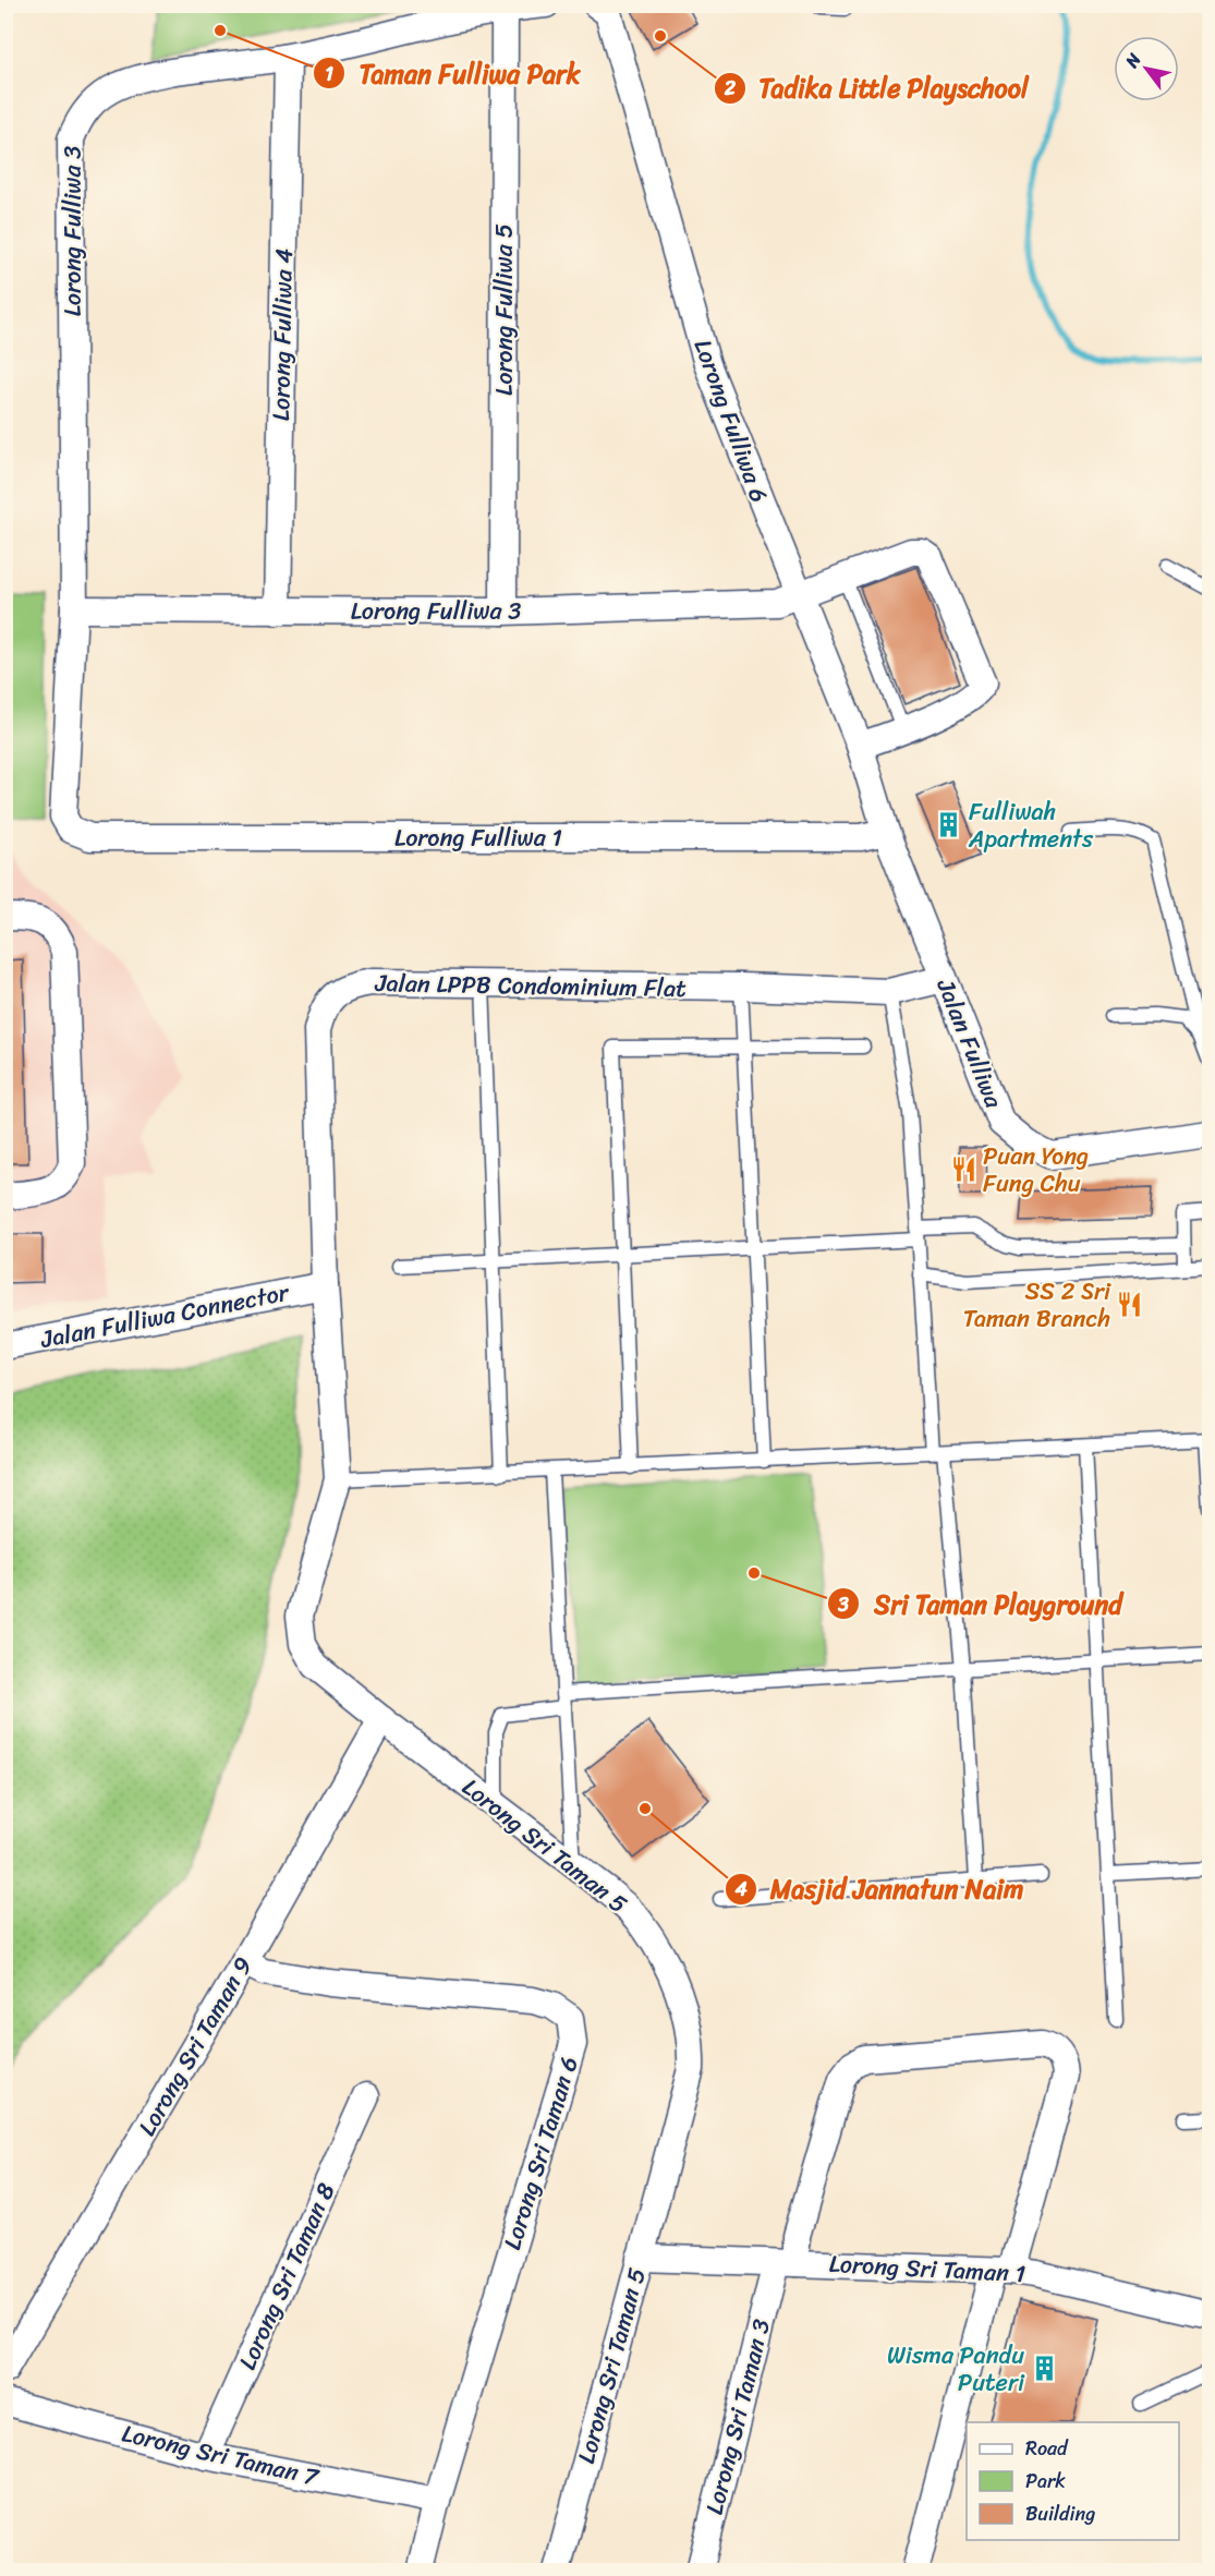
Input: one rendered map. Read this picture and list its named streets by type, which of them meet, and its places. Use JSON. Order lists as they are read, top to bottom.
{
  "streets": {
    "street": [
      "Lorong Fulliwa 3",
      "Lorong Fulliwa 5",
      "Lorong Fulliwa 4",
      "Lorong Fulliwa 6",
      "Lorong Fulliwa 1",
      "Jalan LPPB Condominium Flat",
      "Jalan Fulliwa",
      "Jalan Fulliwa Connector",
      "Lorong Sri Taman 5",
      "Lorong Sri Taman 9",
      "Lorong Sri Taman 6",
      "Lorong Sri Taman 1",
      "Lorong Sri Taman 8",
      "Lorong Sri Taman 3",
      "Lorong Sri Taman 7"
    ]
  },
  "crossings": [
    ["Lorong Fulliwa 3", "Lorong Fulliwa 5"],
    ["Lorong Fulliwa 3", "Lorong Fulliwa 4"],
    ["Lorong Fulliwa 3", "Lorong Fulliwa 6"],
    ["Lorong Fulliwa 3", "Lorong Fulliwa 1"],
    ["Lorong Fulliwa 6", "Lorong Fulliwa 1"],
    ["Lorong Fulliwa 6", "Jalan Fulliwa"],
    ["Lorong Fulliwa 1", "Jalan Fulliwa"],
    ["Jalan LPPB Condominium Flat", "Jalan Fulliwa"],
    ["Jalan LPPB Condominium Flat", "Jalan Fulliwa Connector"],
    ["Jalan LPPB Condominium Flat", "Lorong Sri Taman 5"],
    ["Lorong Sri Taman 5", "Lorong Sri Taman 9"],
    ["Lorong Sri Taman 5", "Lorong Sri Taman 1"],
    ["Lorong Sri Taman 9", "Lorong Sri Taman 6"],
    ["Lorong Sri Taman 6", "Lorong Sri Taman 7"],
    ["Lorong Sri Taman 1", "Lorong Sri Taman 3"],
    ["Lorong Sri Taman 8", "Lorong Sri Taman 7"]
  ],
  "places": {
    "other": [
      "Taman Fulliwa Park",
      "Tadika Little Playschool",
      "Sri Taman Playground",
      "Masjid Jannatun Naim"
    ],
    "building": ["Fulliwah Apartments", "Wisma Pandu Puteri"],
    "restaurant": ["Puan Yong Fung Chu", "SS 2 Sri Taman Branch"]
  },
  "legend": ["Road", "Park", "Building"],
  "north": "top left"
}
